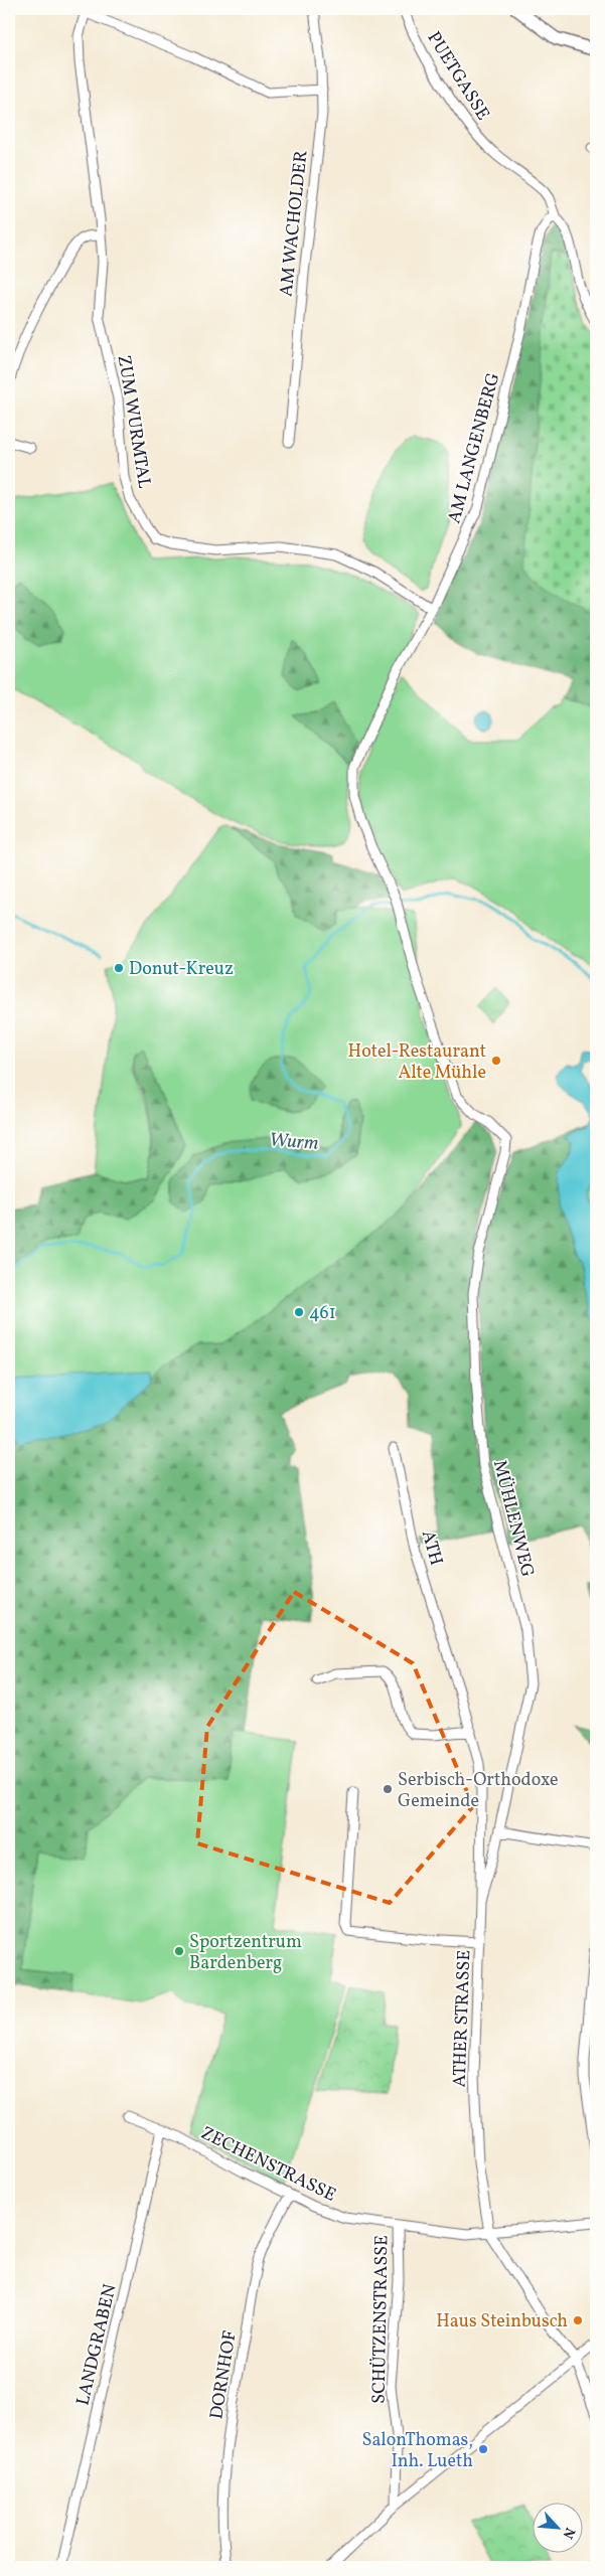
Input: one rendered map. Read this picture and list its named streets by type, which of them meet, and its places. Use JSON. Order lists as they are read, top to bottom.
{
  "streets": {
    "street": [
      "PUETGASSE",
      "AM WACHOLDER",
      "ZUM WURMTAL",
      "AM LANGENBERG",
      "MÜHLENWEG",
      "ATH",
      "ATHER STRASSE",
      "ZECHENSTRASSE",
      "SCHÜTZENSTRASSE",
      "LANDGRABEN",
      "DORNHOF"
    ]
  },
  "crossings": [
    ["PUETGASSE", "AM LANGENBERG"],
    ["ZUM WURMTAL", "AM LANGENBERG"],
    ["AM LANGENBERG", "MÜHLENWEG"],
    ["MÜHLENWEG", "ATHER STRASSE"],
    ["ATH", "ATHER STRASSE"],
    ["ATHER STRASSE", "ZECHENSTRASSE"],
    ["ZECHENSTRASSE", "SCHÜTZENSTRASSE"],
    ["ZECHENSTRASSE", "LANDGRABEN"],
    ["ZECHENSTRASSE", "DORNHOF"]
  ],
  "water": ["Wurm"],
  "places": [
    "Donut-Kreuz",
    "Hotel-Restaurant Alte Mühle",
    "461",
    "Serbisch-Orthodoxe Gemeinde",
    "Sportzentrum Bardenberg",
    "Haus Steinbusch",
    "SalonThomas, Inh. Lueth"
  ],
  "north": "bottom right"
}
